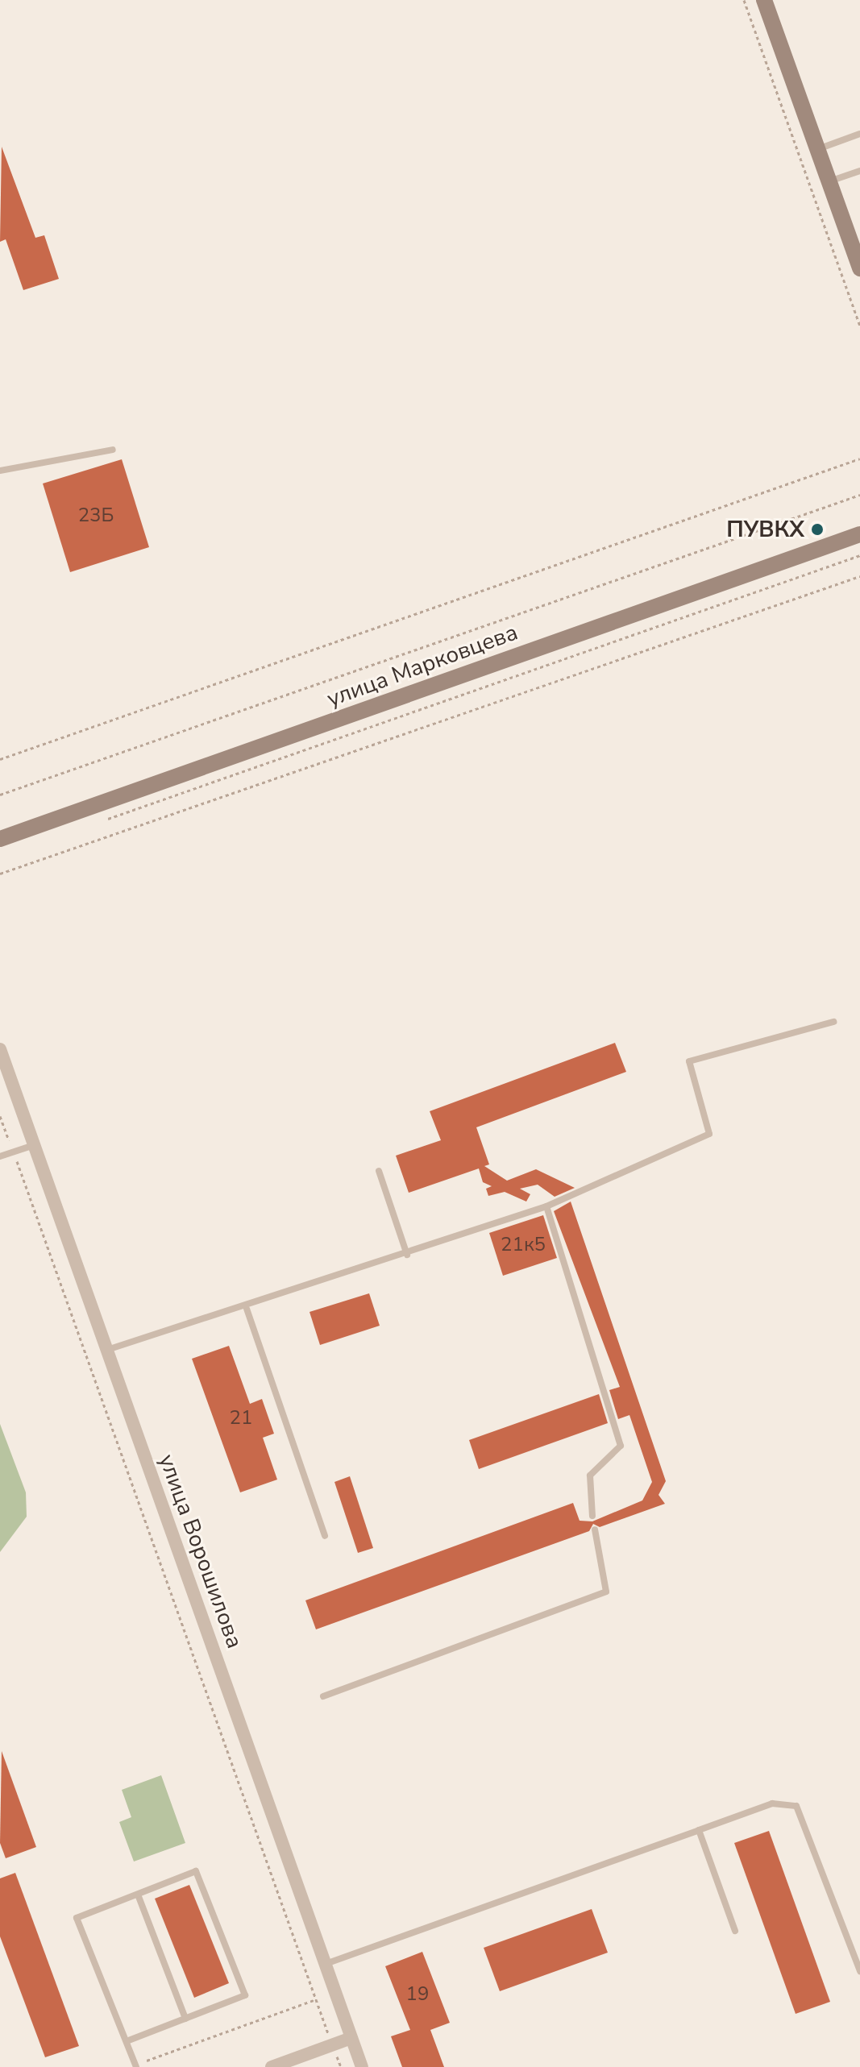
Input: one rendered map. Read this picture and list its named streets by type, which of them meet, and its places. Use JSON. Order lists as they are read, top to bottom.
{
  "streets": {
    "main road": ["улица Марковцева"],
    "street": ["улица Ворошилова"]
  },
  "places": ["ПУВКХ"],
  "house_numbers": [
    "23Б",
    "21к5",
    "21",
    "19"
  ]
}
